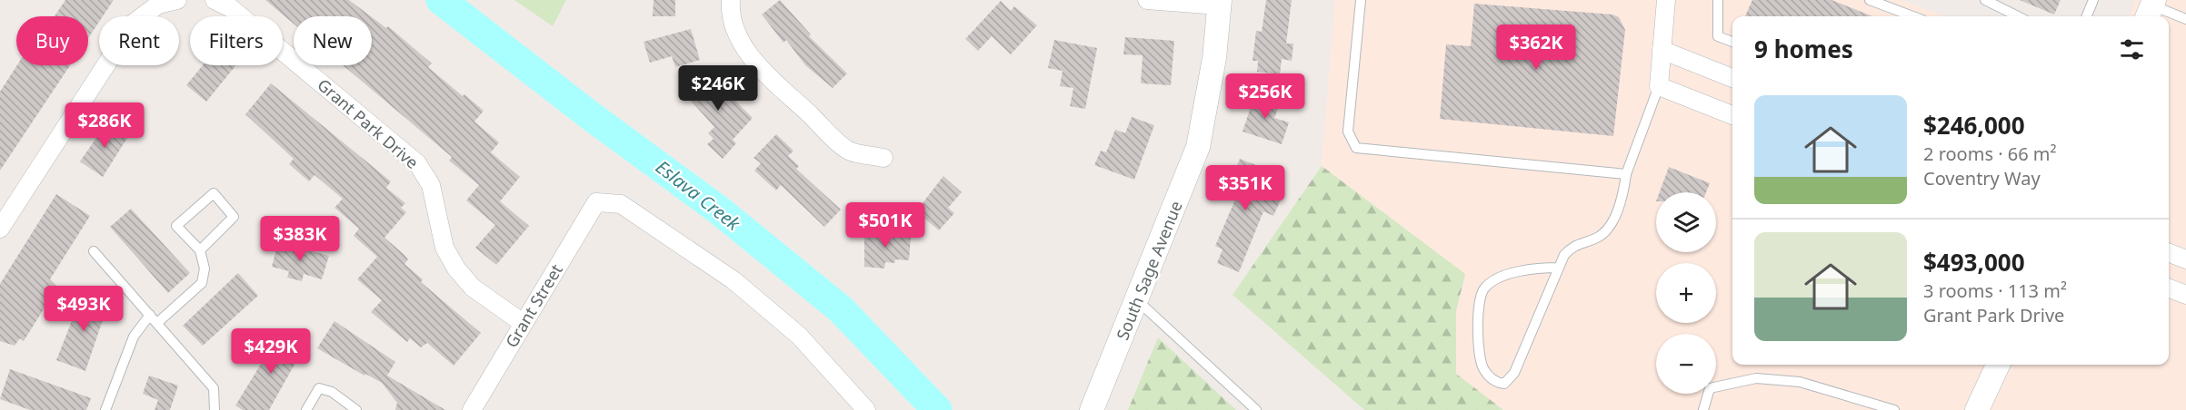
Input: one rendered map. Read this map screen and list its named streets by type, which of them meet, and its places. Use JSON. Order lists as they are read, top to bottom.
{
  "streets": {
    "street": ["Grant Park Drive", "South Sage Avenue", "Grant Street"]
  },
  "crossings": [
    ["Grant Park Drive", "Grant Street"]
  ],
  "water": ["Eslava Creek"],
  "page": {
    "chip": [
      "Buy",
      "Rent",
      "Filters",
      "New"
    ],
    "heading": "9 homes",
    "price": [
      "$362K",
      "$246K",
      "$256K",
      "$286K",
      "$351K",
      "$501K",
      "$383K",
      "$493K",
      "$429K"
    ],
    "list": [
      {
        "name": "$246,000",
        "note": "2 rooms · 66 m² · Coventry Way"
      },
      {
        "name": "$493,000",
        "note": "3 rooms · 113 m² · Grant Park Drive"
      }
    ],
    "map_buttons": ["+", "−"]
  }
}
